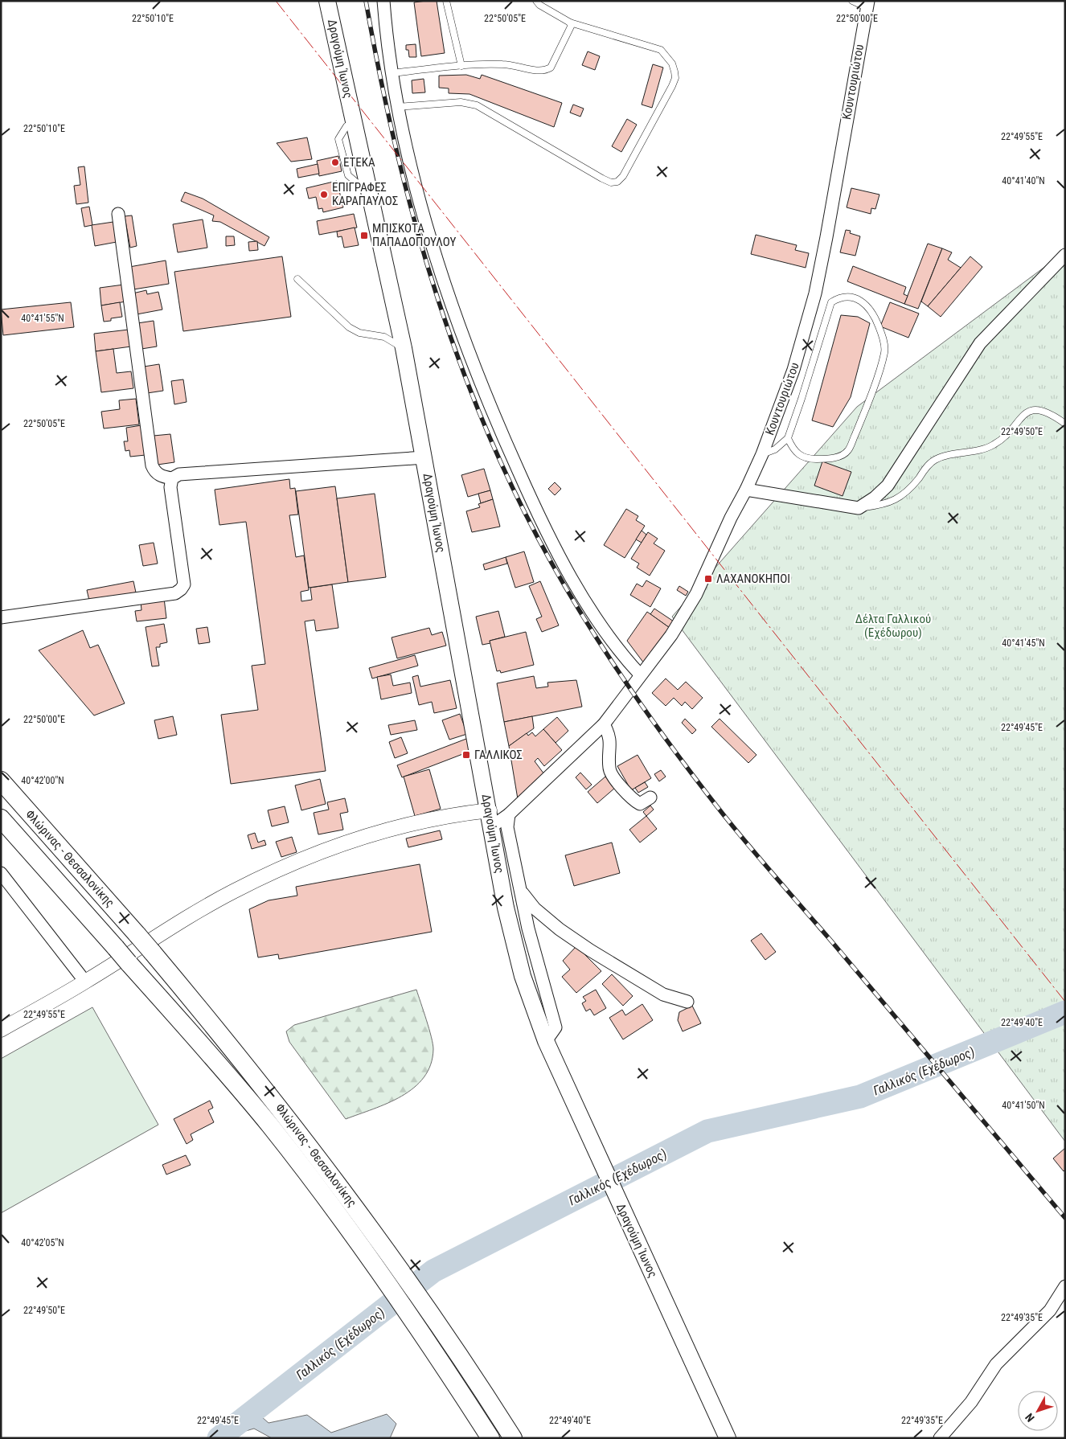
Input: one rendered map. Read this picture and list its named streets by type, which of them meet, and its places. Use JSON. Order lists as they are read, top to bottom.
{
  "streets": {
    "main road": ["Δραγούμη Ίωνος", "Φλώρινας - Θεσσαλονίκης"],
    "street": ["Κουντουριώτου"]
  },
  "crossings": [
    ["Δραγούμη Ίωνος", "Κουντουριώτου"]
  ],
  "water": ["Γαλλικός (Εχέδωρος)"],
  "parks": ["Δέλτα Γαλλικού (Εχέδωρου)"],
  "places": {
    "other": ["ΕΤΕΚΑ", "ΕΠΙΓΡΑΦΕΣ ΚΑΡΑΠΑΥΛΟΣ"],
    "transit": ["ΜΠΙΣΚΟΤΑ ΠΑΠΑΔΟΠΟΥΛΟΥ", "ΛΑΧΑΝΟΚΗΠΟΙ", "ΓΑΛΛΙΚΟΣ"]
  },
  "north": "bottom left",
  "coordinates": [
    "22°50'10\"E",
    "22°50'00\"E",
    "22°50'05\"E",
    "22°49'55\"E",
    "40°41'40\"N",
    "40°41'55\"N",
    "22°49'50\"E",
    "40°41'45\"N",
    "22°49'45\"E",
    "40°42'00\"N",
    "22°49'40\"E",
    "40°41'50\"N",
    "40°42'05\"N",
    "22°49'35\"E"
  ]
}
